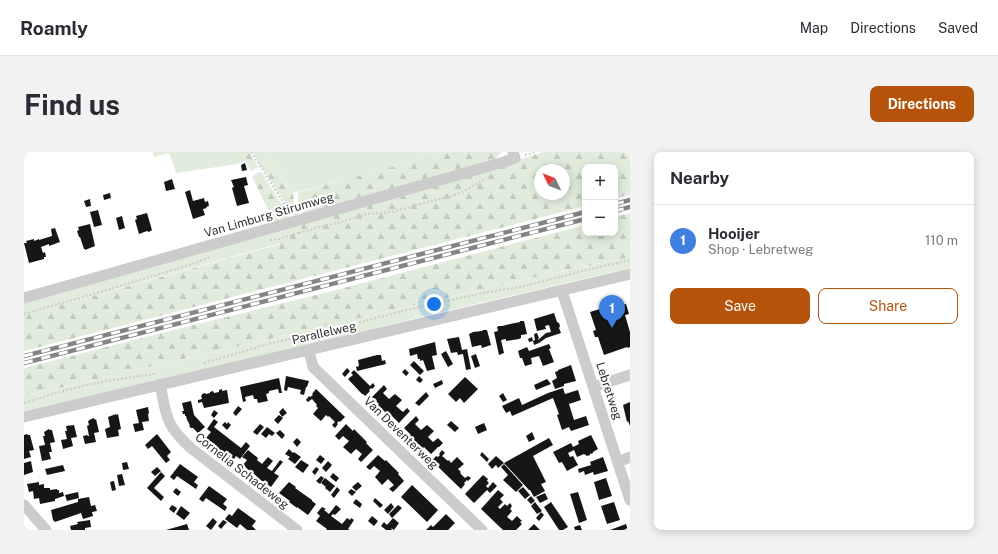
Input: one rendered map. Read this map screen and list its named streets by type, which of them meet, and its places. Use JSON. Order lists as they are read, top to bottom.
{
  "streets": {
    "street": [
      "Van Limburg Stirumweg",
      "Parallelweg",
      "Lebretweg",
      "Van Deventerweg",
      "Cornelia Schadeweg"
    ]
  },
  "crossings": [
    ["Parallelweg", "Lebretweg"],
    ["Parallelweg", "Van Deventerweg"],
    ["Parallelweg", "Cornelia Schadeweg"]
  ],
  "north": "top left",
  "page": {
    "header": "Roamly",
    "nav": ["Map", "Directions", "Saved"],
    "buttons": [
      "Directions",
      ["Save", "Share"]
    ],
    "title": "Find us",
    "heading": "Nearby",
    "map_buttons": ["+", "−"],
    "list": [
      {
        "mark": "1",
        "name": "Hooijer",
        "note": "Shop · Lebretweg",
        "value": "110 m"
      }
    ],
    "pins": "1"
  }
}
